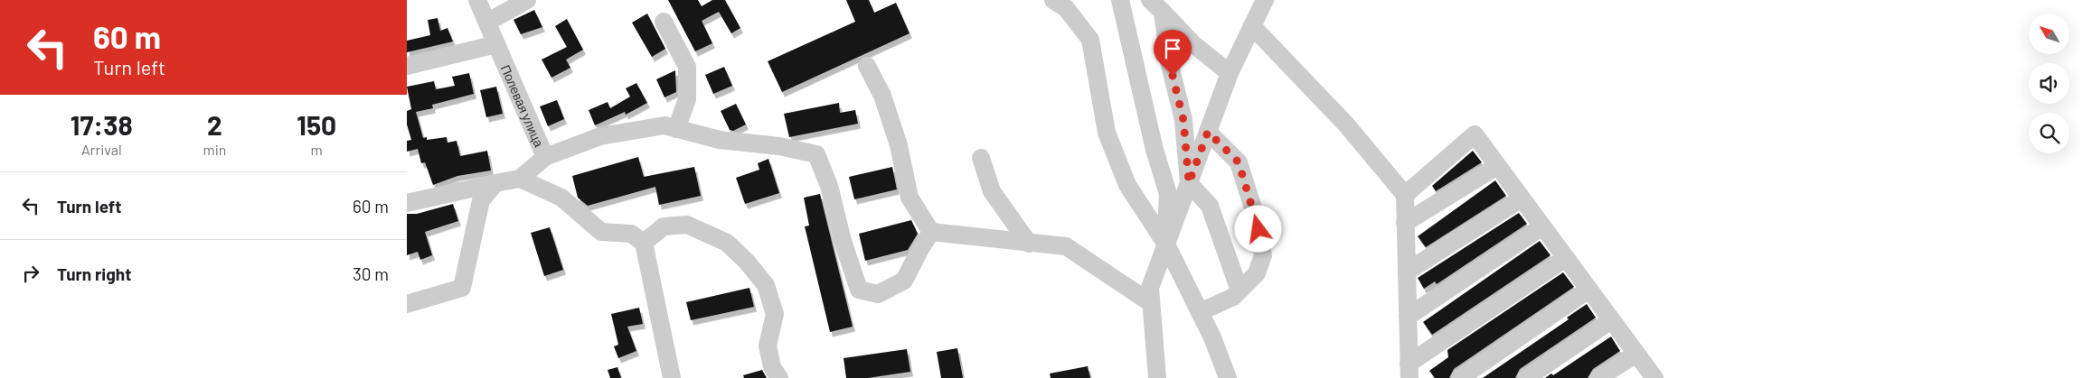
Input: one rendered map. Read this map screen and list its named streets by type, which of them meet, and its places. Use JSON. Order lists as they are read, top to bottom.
{
  "streets": {
    "street": ["Полевая улица"]
  },
  "north": "top left",
  "page": {
    "turn": ["60 m", "Turn left"],
    "eta": [
      "17:38",
      "Arrival",
      "2",
      "min",
      "150",
      "m"
    ],
    "list": [
      {
        "name": "Turn left",
        "value": "60 m"
      },
      {
        "name": "Turn right",
        "value": "30 m"
      }
    ]
  }
}
